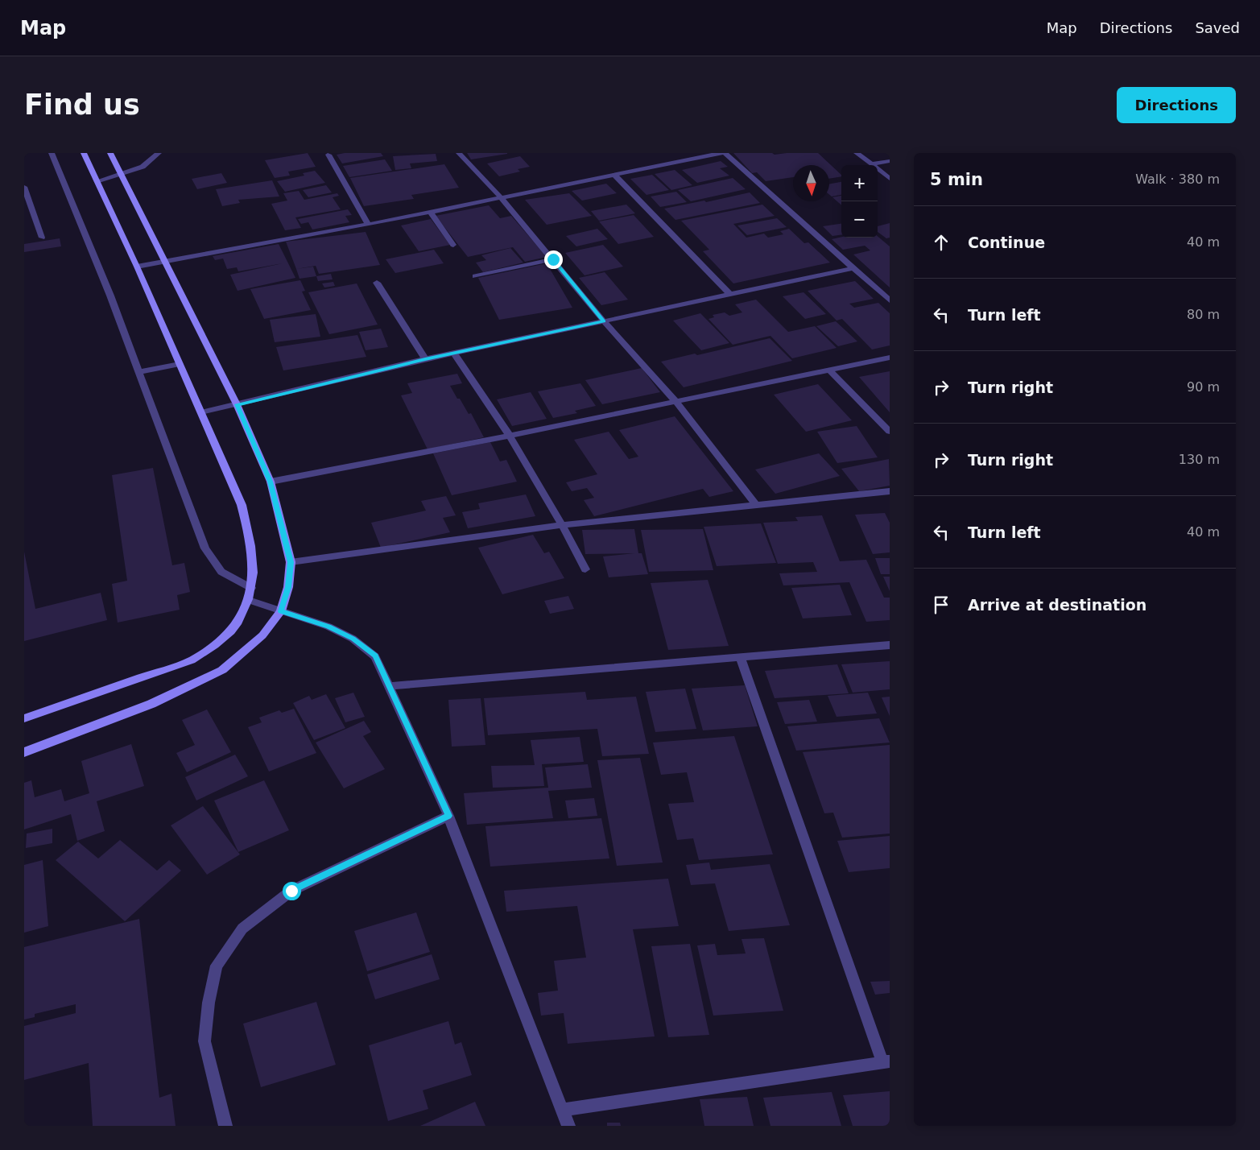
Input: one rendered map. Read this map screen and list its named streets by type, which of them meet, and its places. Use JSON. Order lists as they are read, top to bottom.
{
  "north": "bottom",
  "page": {
    "header": "Map",
    "nav": ["Map", "Directions", "Saved"],
    "buttons": "Directions",
    "title": "Find us",
    "heading": ["5 min", "Walk · 380 m"],
    "map_buttons": ["+", "−"],
    "list": [
      ["Continue", "40 m"],
      ["Turn left", "80 m"],
      ["Turn right", "90 m"],
      ["Turn right", "130 m"],
      ["Turn left", "40 m"],
      "Arrive at destination"
    ]
  }
}
